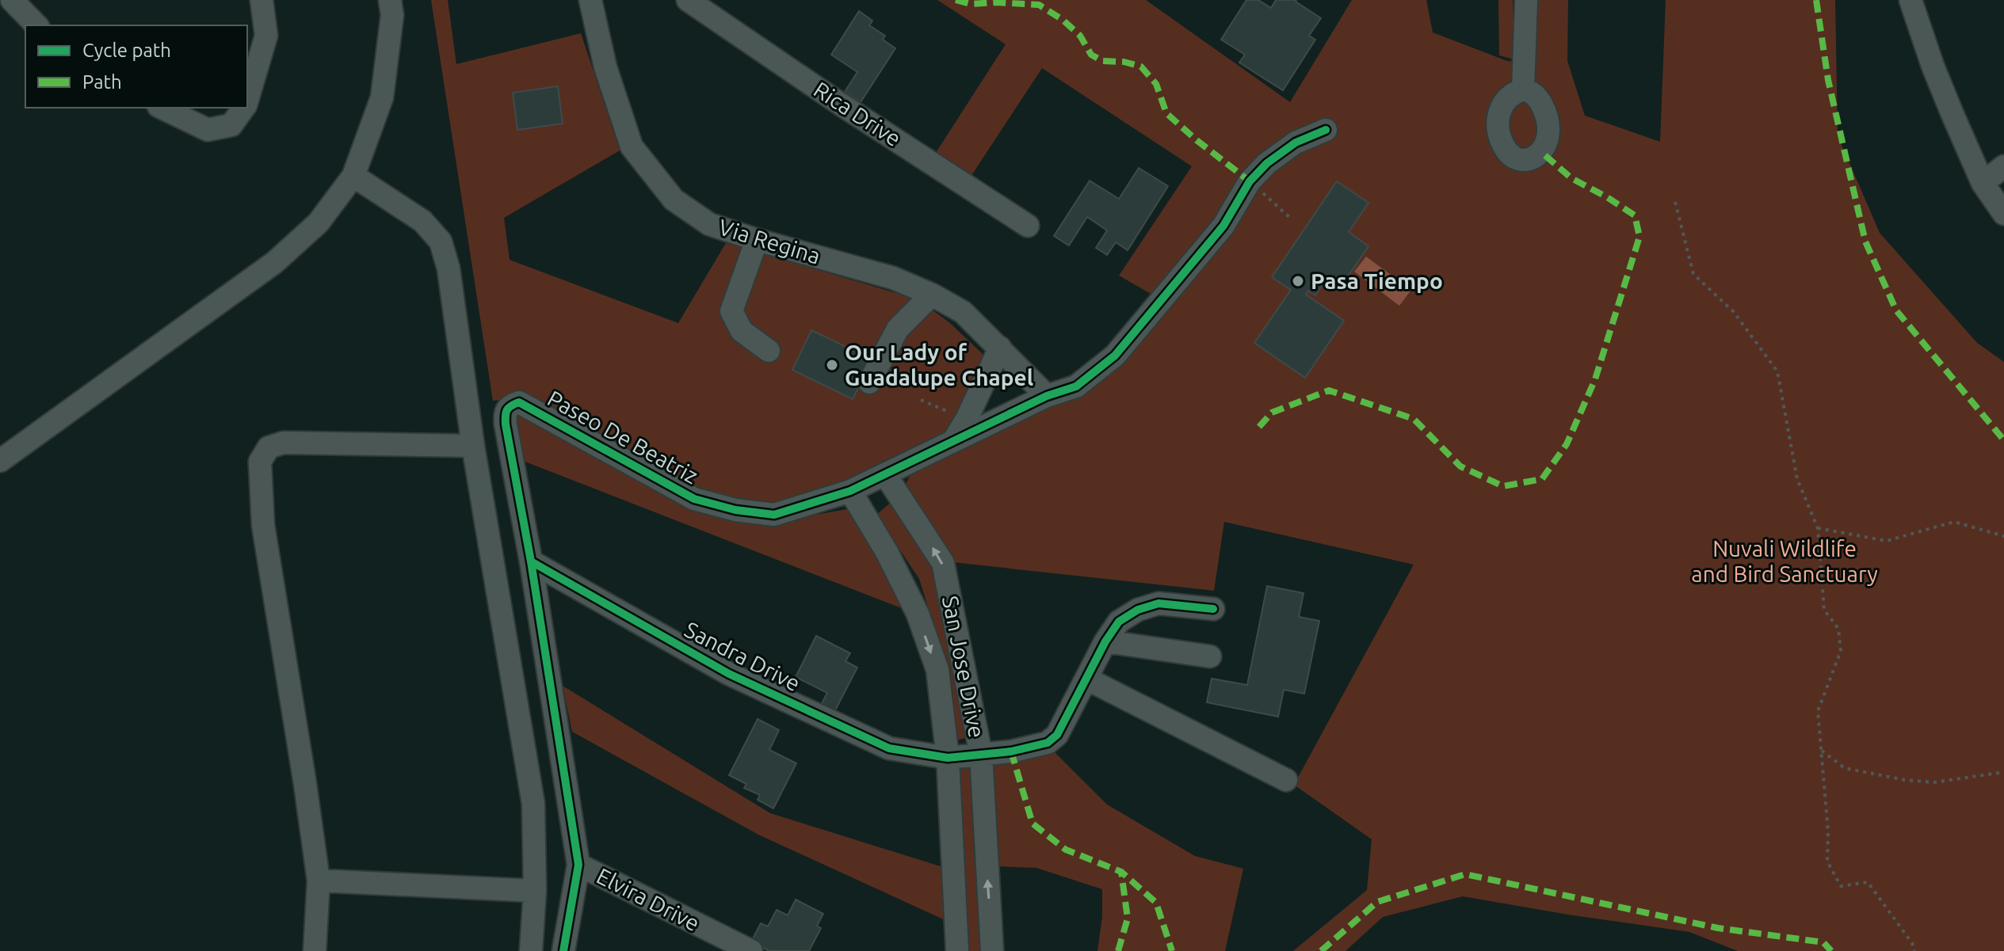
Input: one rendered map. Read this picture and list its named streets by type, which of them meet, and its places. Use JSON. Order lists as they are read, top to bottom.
{
  "streets": {
    "street": [
      "Rica Drive",
      "Via Regina",
      "Paseo De Beatriz",
      "Sandra Drive",
      "San Jose Drive",
      "Elvira Drive"
    ]
  },
  "crossings": [
    ["Paseo De Beatriz", "Sandra Drive"],
    ["Paseo De Beatriz", "San Jose Drive"],
    ["Paseo De Beatriz", "Elvira Drive"],
    ["Sandra Drive", "San Jose Drive"]
  ],
  "parks": ["Nuvali Wildlife and Bird Sanctuary"],
  "places": ["Pasa Tiempo", "Our Lady of Guadalupe Chapel"],
  "legend": ["Cycle path", "Path"]
}
